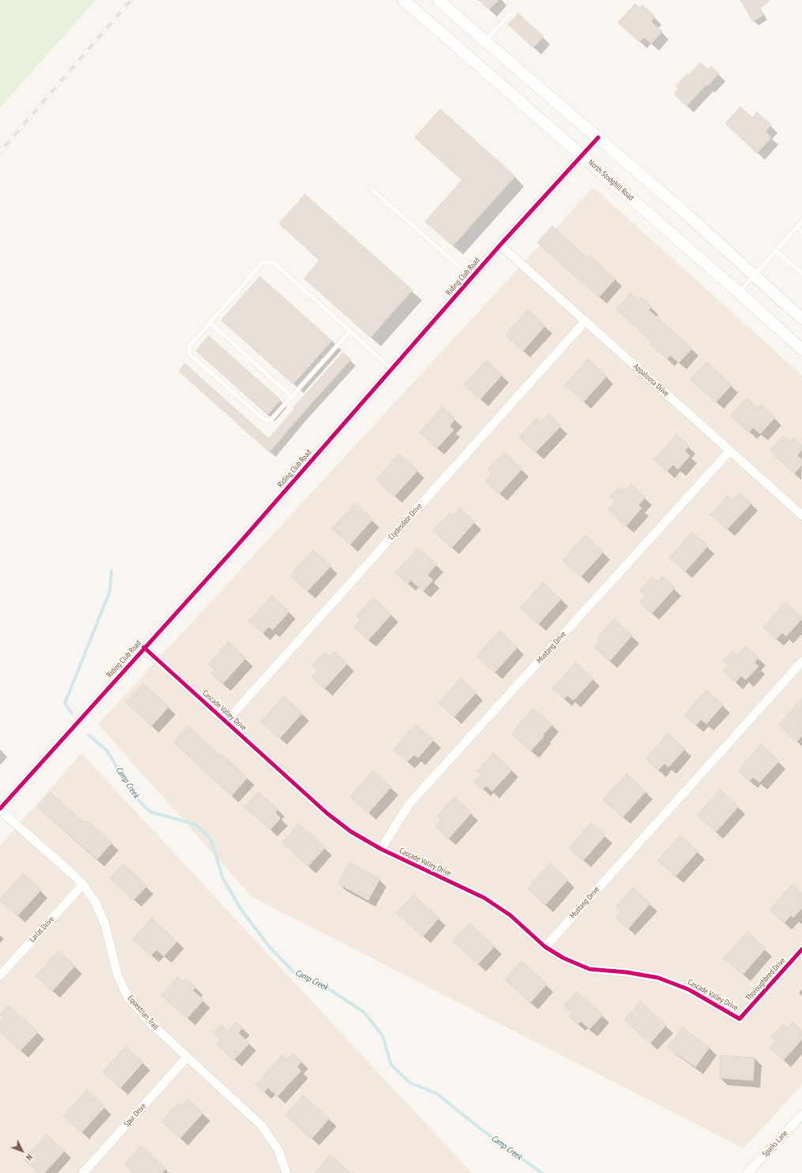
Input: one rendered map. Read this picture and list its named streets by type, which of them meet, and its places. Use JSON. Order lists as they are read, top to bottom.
{
  "streets": {
    "main road": ["North Stodghill Road"],
    "street": [
      "Riding Club Road",
      "Appaloosa Drive",
      "Clydesdale Drive",
      "Mustang Drive",
      "Cascade Valley Drive",
      "Lariat Drive",
      "Thoroughbred Drive",
      "Equestrian Trail",
      "Spur Drive",
      "Sparks Lane"
    ]
  },
  "crossings": [
    ["North Stodghill Road", "Riding Club Road"],
    ["Riding Club Road", "Appaloosa Drive"],
    ["Riding Club Road", "Cascade Valley Drive"],
    ["Riding Club Road", "Equestrian Trail"],
    ["Appaloosa Drive", "Clydesdale Drive"],
    ["Appaloosa Drive", "Mustang Drive"],
    ["Clydesdale Drive", "Cascade Valley Drive"],
    ["Mustang Drive", "Cascade Valley Drive"],
    ["Cascade Valley Drive", "Thoroughbred Drive"],
    ["Lariat Drive", "Equestrian Trail"],
    ["Equestrian Trail", "Spur Drive"]
  ],
  "water": ["Camp Creek"],
  "north": "bottom right"
}
